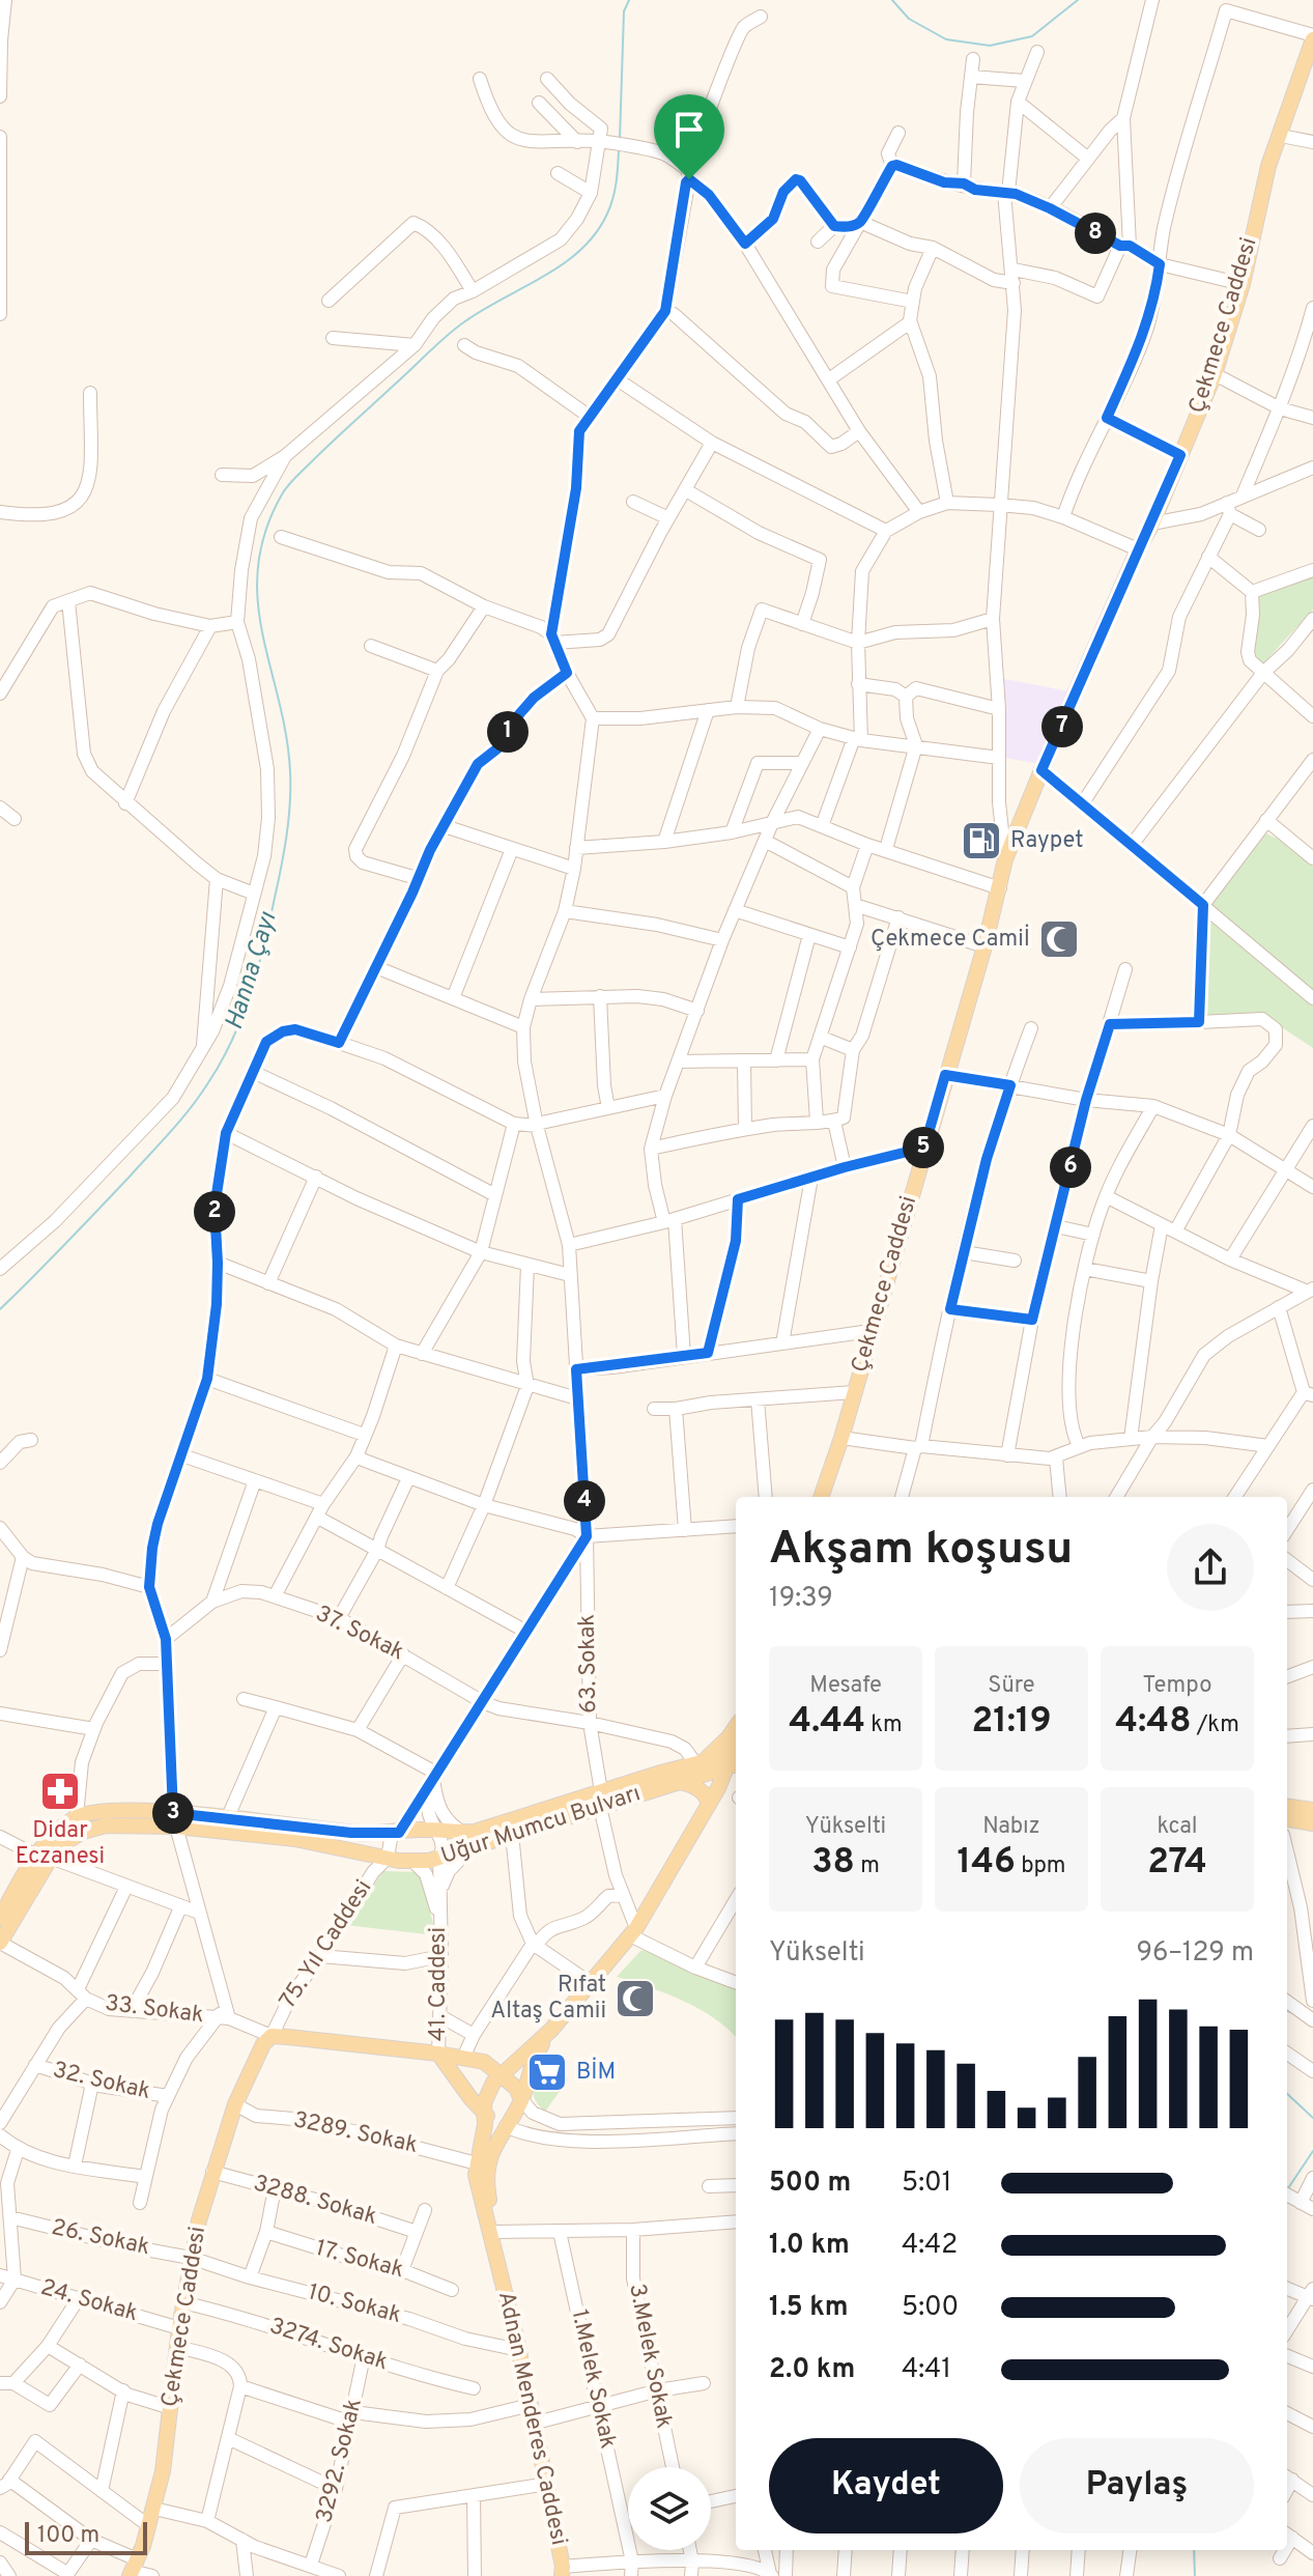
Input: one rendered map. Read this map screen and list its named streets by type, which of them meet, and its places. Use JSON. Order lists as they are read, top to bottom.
{
  "streets": {
    "main road": ["Çekmece Caddesi", "Uğur Mumcu Bulvarı", "Adnan Menderes Caddesi"],
    "street": [
      "37. Sokak",
      "63. Sokak",
      "75. Yıl Caddesi",
      "41. Caddesi",
      "33. Sokak",
      "32. Sokak",
      "3289. Sokak",
      "3288. Sokak",
      "26. Sokak",
      "17. Sokak",
      "24. Sokak",
      "10. Sokak",
      "3274. Sokak",
      "3.Melek Sokak",
      "1.Melek Sokak",
      "3292. Sokak"
    ]
  },
  "crossings": [
    ["Çekmece Caddesi", "75. Yıl Caddesi"],
    ["Çekmece Caddesi", "3289. Sokak"],
    ["Çekmece Caddesi", "3288. Sokak"],
    ["Çekmece Caddesi", "26. Sokak"],
    ["Çekmece Caddesi", "24. Sokak"],
    ["Çekmece Caddesi", "10. Sokak"],
    ["Çekmece Caddesi", "3274. Sokak"],
    ["37. Sokak", "63. Sokak"],
    ["37. Sokak", "Uğur Mumcu Bulvarı"],
    ["63. Sokak", "Uğur Mumcu Bulvarı"],
    ["Uğur Mumcu Bulvarı", "75. Yıl Caddesi"],
    ["Uğur Mumcu Bulvarı", "41. Caddesi"],
    ["Uğur Mumcu Bulvarı", "33. Sokak"],
    ["3289. Sokak", "Adnan Menderes Caddesi"],
    ["26. Sokak", "10. Sokak"],
    ["10. Sokak", "Adnan Menderes Caddesi"],
    ["3274. Sokak", "3292. Sokak"]
  ],
  "water": ["Hanna Çayı"],
  "places": {
    "fuel station": ["Raypet"],
    "mosque": ["Çekmece Camiİ", "Rıfat Altaş Camii"],
    "pharmacy": ["Didar Eczanesi"],
    "supermarket": ["BİM"]
  },
  "scale_bar": "100 m",
  "page": {
    "pins": [
      "8",
      "7",
      "1",
      "5",
      "6",
      "2",
      "4",
      "3"
    ],
    "heading": ["Akşam koşusu", "19:39"],
    "stats": [
      ["Mesafe", "4.44 km"],
      ["Süre", "21:19"],
      ["Tempo", "4:48 /km"],
      ["Yükselti", "38 m"],
      ["Nabız", "146 bpm"],
      ["kcal", "274"]
    ],
    "chart": ["Yükselti", "96–129 m"],
    "list": [
      {
        "name": "500 m",
        "note": "5:01"
      },
      {
        "name": "1.0 km",
        "note": "4:42"
      },
      {
        "name": "1.5 km",
        "note": "5:00"
      },
      {
        "name": "2.0 km",
        "note": "4:41"
      }
    ],
    "buttons": ["Kaydet", "Paylaş"],
    "scale": "100 m"
  }
}
